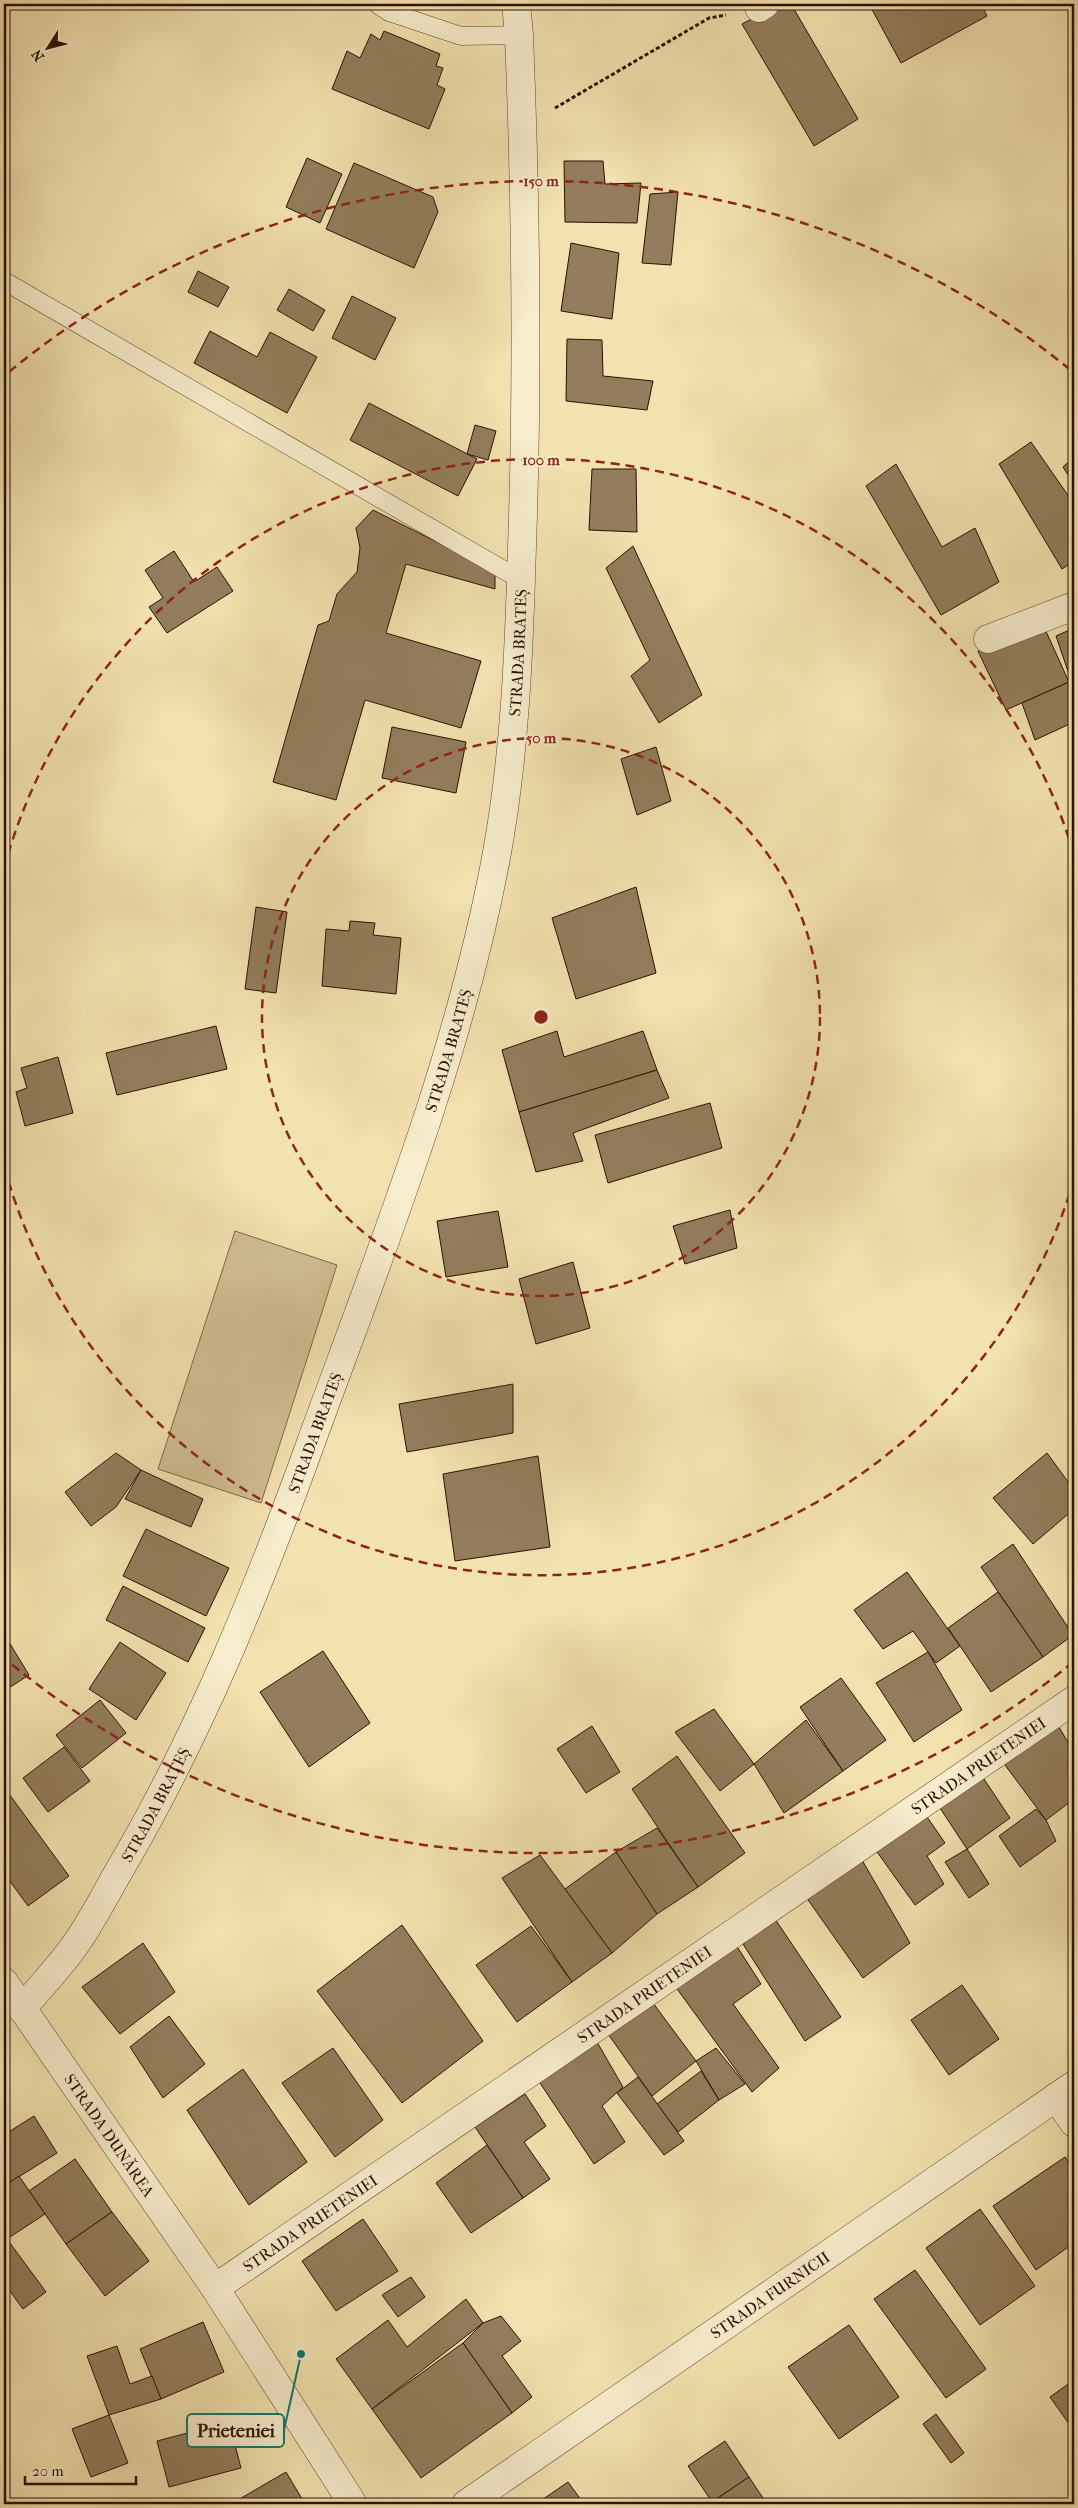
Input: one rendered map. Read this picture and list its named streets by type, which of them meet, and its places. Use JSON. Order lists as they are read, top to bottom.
{
  "streets": {
    "street": [
      "STRADA BRATEȘ",
      "STRADA PRIETENIEI",
      "STRADA DUNĂREA",
      "STRADA FURNICII"
    ]
  },
  "crossings": [
    ["STRADA BRATEȘ", "STRADA DUNĂREA"],
    ["STRADA PRIETENIEI", "STRADA DUNĂREA"]
  ],
  "places": ["Prieteniei"],
  "scale_bar": "20 m",
  "north": "bottom left",
  "rings": ["150 m", "100 m", "50 m"]
}
